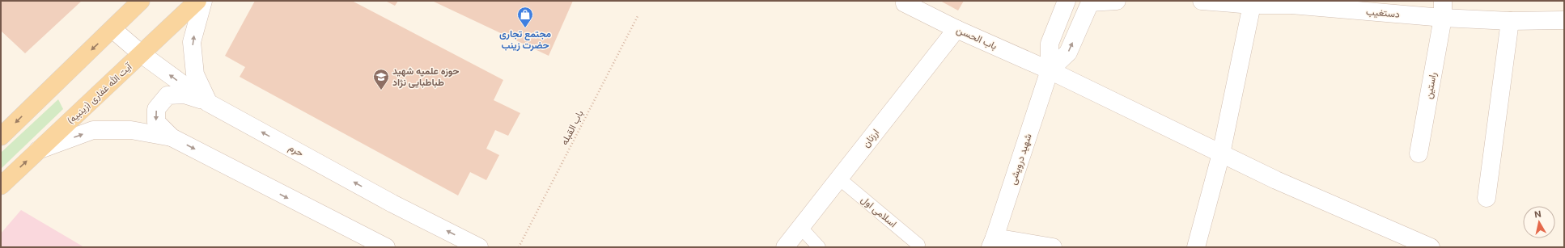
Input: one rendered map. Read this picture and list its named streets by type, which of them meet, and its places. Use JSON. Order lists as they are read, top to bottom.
{
  "streets": {
    "main road": ["آیت الله غفاری (زینبیه)"],
    "street": [
      "دستغیب",
      "باب الحسن",
      "راستین",
      "ارزنان",
      "حرم",
      "شهید درویشی"
    ],
    "lane": ["اسلامی اول"],
    "path": ["باب القبله"]
  },
  "crossings": [
    ["دستغیب", "راستین"],
    ["باب الحسن", "ارزنان"],
    ["باب الحسن", "شهید درویشی"],
    ["ارزنان", "اسلامی اول"]
  ],
  "places": {
    "shop": ["مجتمع تجاری حضرت زینب"],
    "school or university": ["حوزه علمیه شهید طباطبایی نژاد"]
  },
  "north": "top"
}
